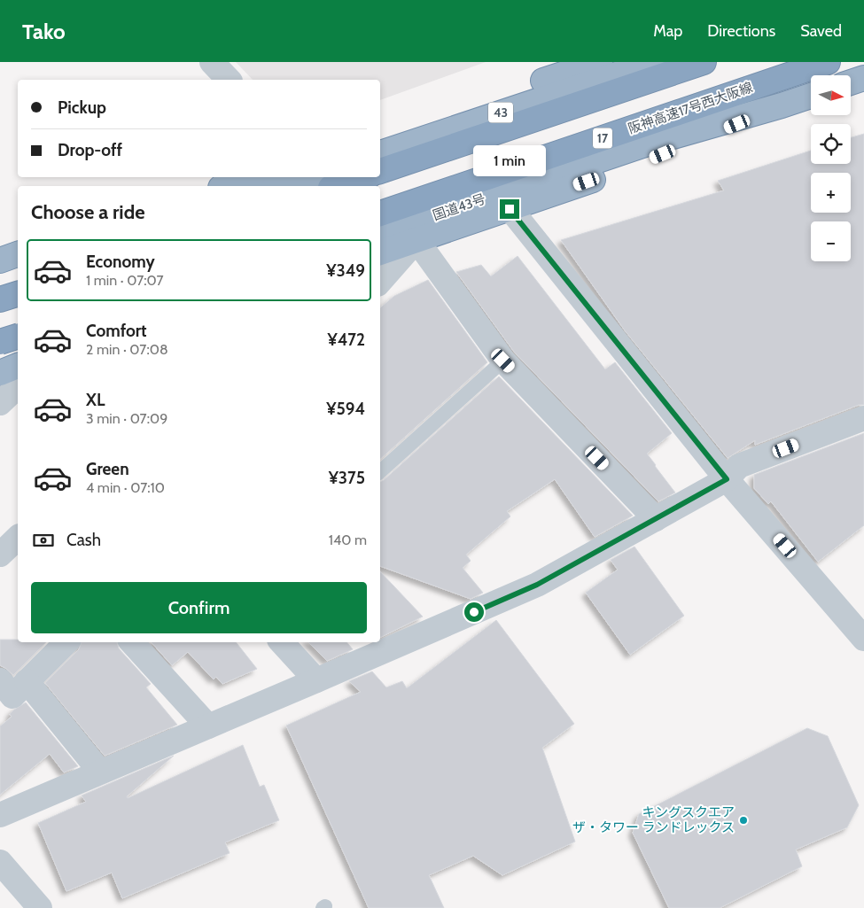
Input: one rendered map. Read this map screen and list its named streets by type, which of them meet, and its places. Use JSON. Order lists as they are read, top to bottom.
{
  "streets": {
    "highway": [
      "阪神高速17号西大阪線",
      "43",
      "17",
      "国道43号"
    ]
  },
  "places": ["キングスクエア ザ・タワー ランドレックス"],
  "north": "right",
  "page": {
    "header": "Tako",
    "nav": ["Map", "Directions", "Saved"],
    "map_buttons": ["+", "−"],
    "banner": ["Pickup", "Drop-off"],
    "bubble": "1 min",
    "heading": "Choose a ride",
    "list": [
      {
        "name": "Economy",
        "note": "1 min · 07:07",
        "value": "¥349"
      },
      {
        "name": "Comfort",
        "note": "2 min · 07:08",
        "value": "¥472"
      },
      {
        "name": "XL",
        "note": "3 min · 07:09",
        "value": "¥594"
      },
      {
        "name": "Green",
        "note": "4 min · 07:10",
        "value": "¥375"
      }
    ],
    "pay": ["Cash", "140 m"],
    "buttons": "Confirm"
  }
}
